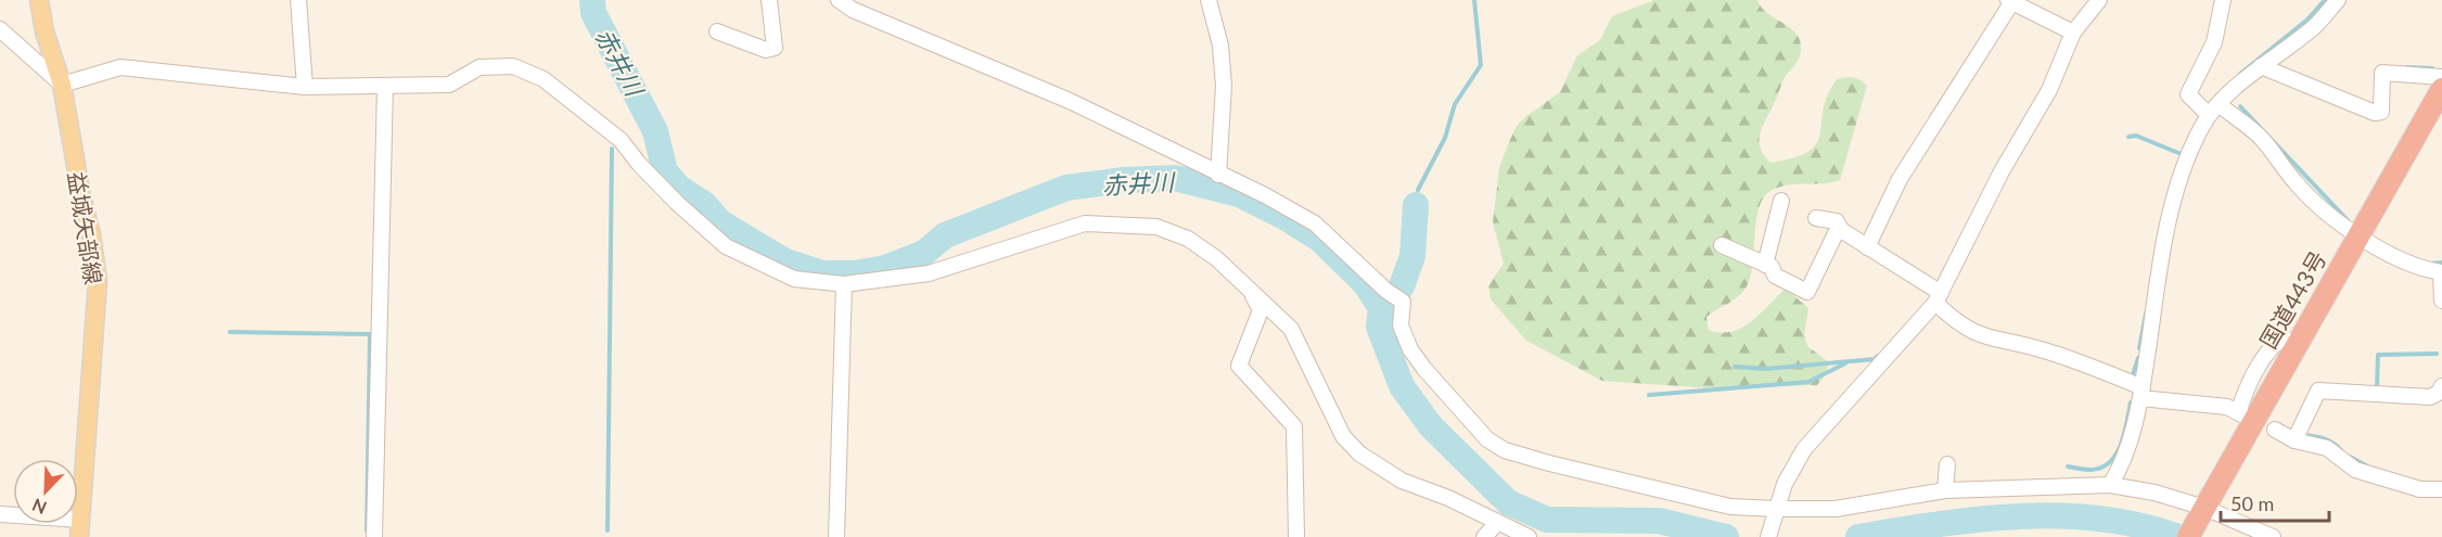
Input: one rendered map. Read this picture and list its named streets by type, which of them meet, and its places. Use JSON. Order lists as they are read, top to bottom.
{
  "streets": {
    "highway": ["国道443号"],
    "main road": ["益城矢部線"]
  },
  "water": ["赤井川"],
  "scale_bar": "50 m",
  "north": "bottom left"
}
